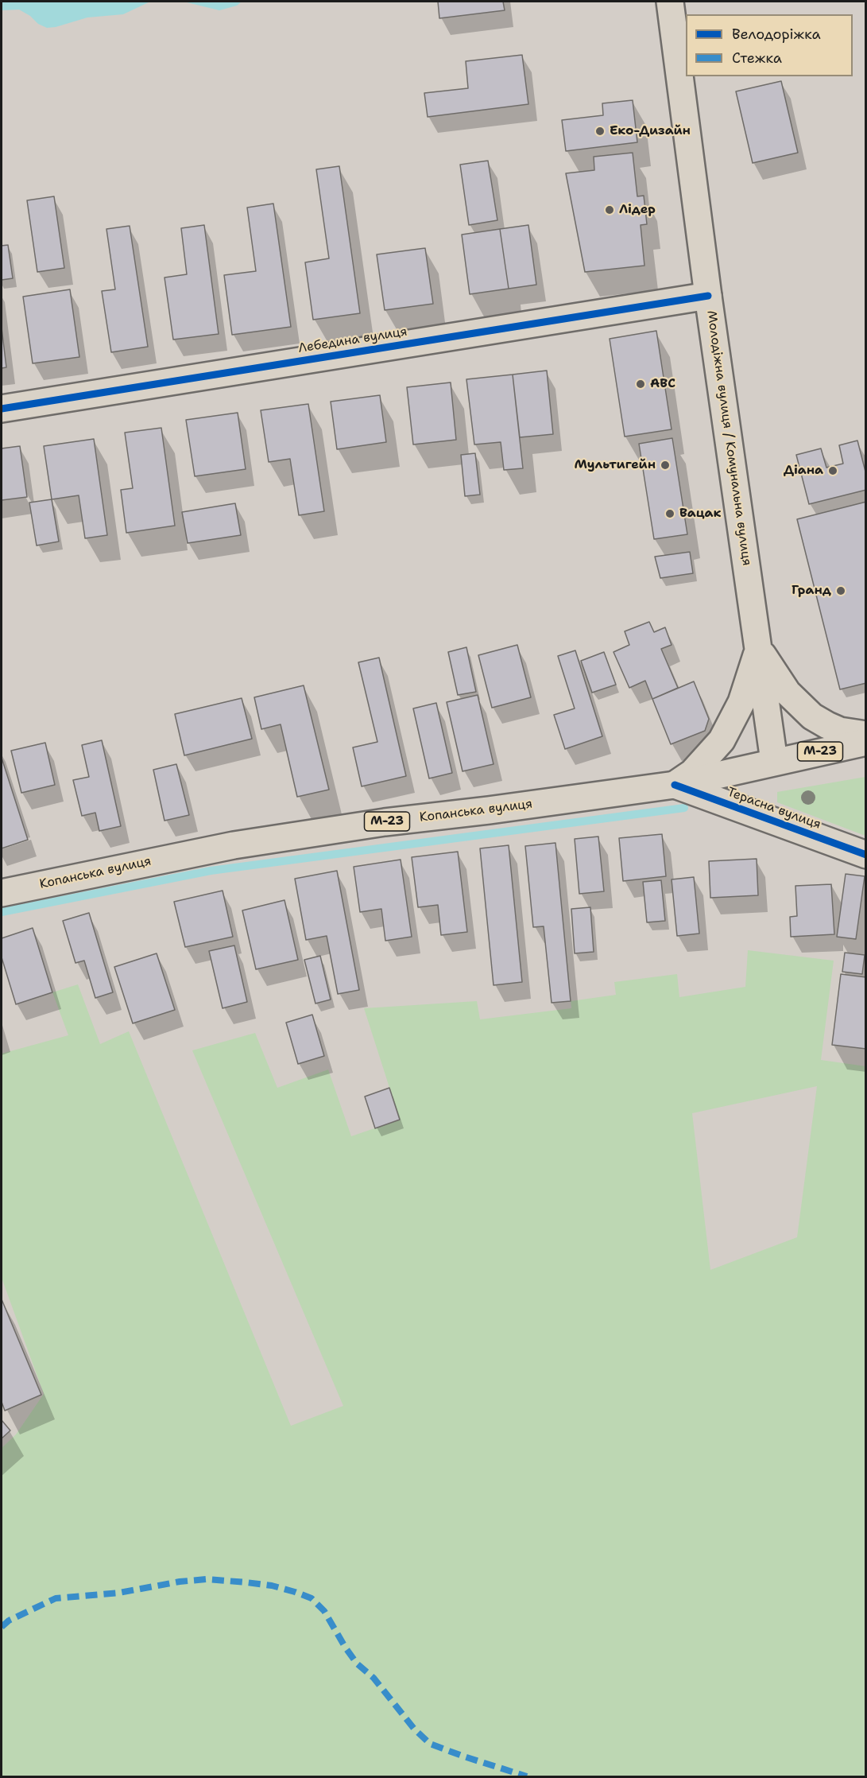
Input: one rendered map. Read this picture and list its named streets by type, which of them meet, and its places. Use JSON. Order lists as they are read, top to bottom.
{
  "streets": {
    "main road": [
      "Лебедина вулиця",
      "Молодіжна вулиця / Комунальна вулиця",
      "М-23",
      "Терасна вулиця",
      "Копанська вулиця"
    ]
  },
  "crossings": [
    ["Лебедина вулиця", "Молодіжна вулиця / Комунальна вулиця"],
    ["Молодіжна вулиця / Комунальна вулиця", "Копанська вулиця"],
    ["Терасна вулиця", "Копанська вулиця"]
  ],
  "places": [
    "Еко-Дизайн",
    "Лідер",
    "ABC",
    "Мультигейн",
    "Діана",
    "Вацак",
    "Гранд"
  ],
  "legend": ["Велодоріжка", "Стежка"]
}
